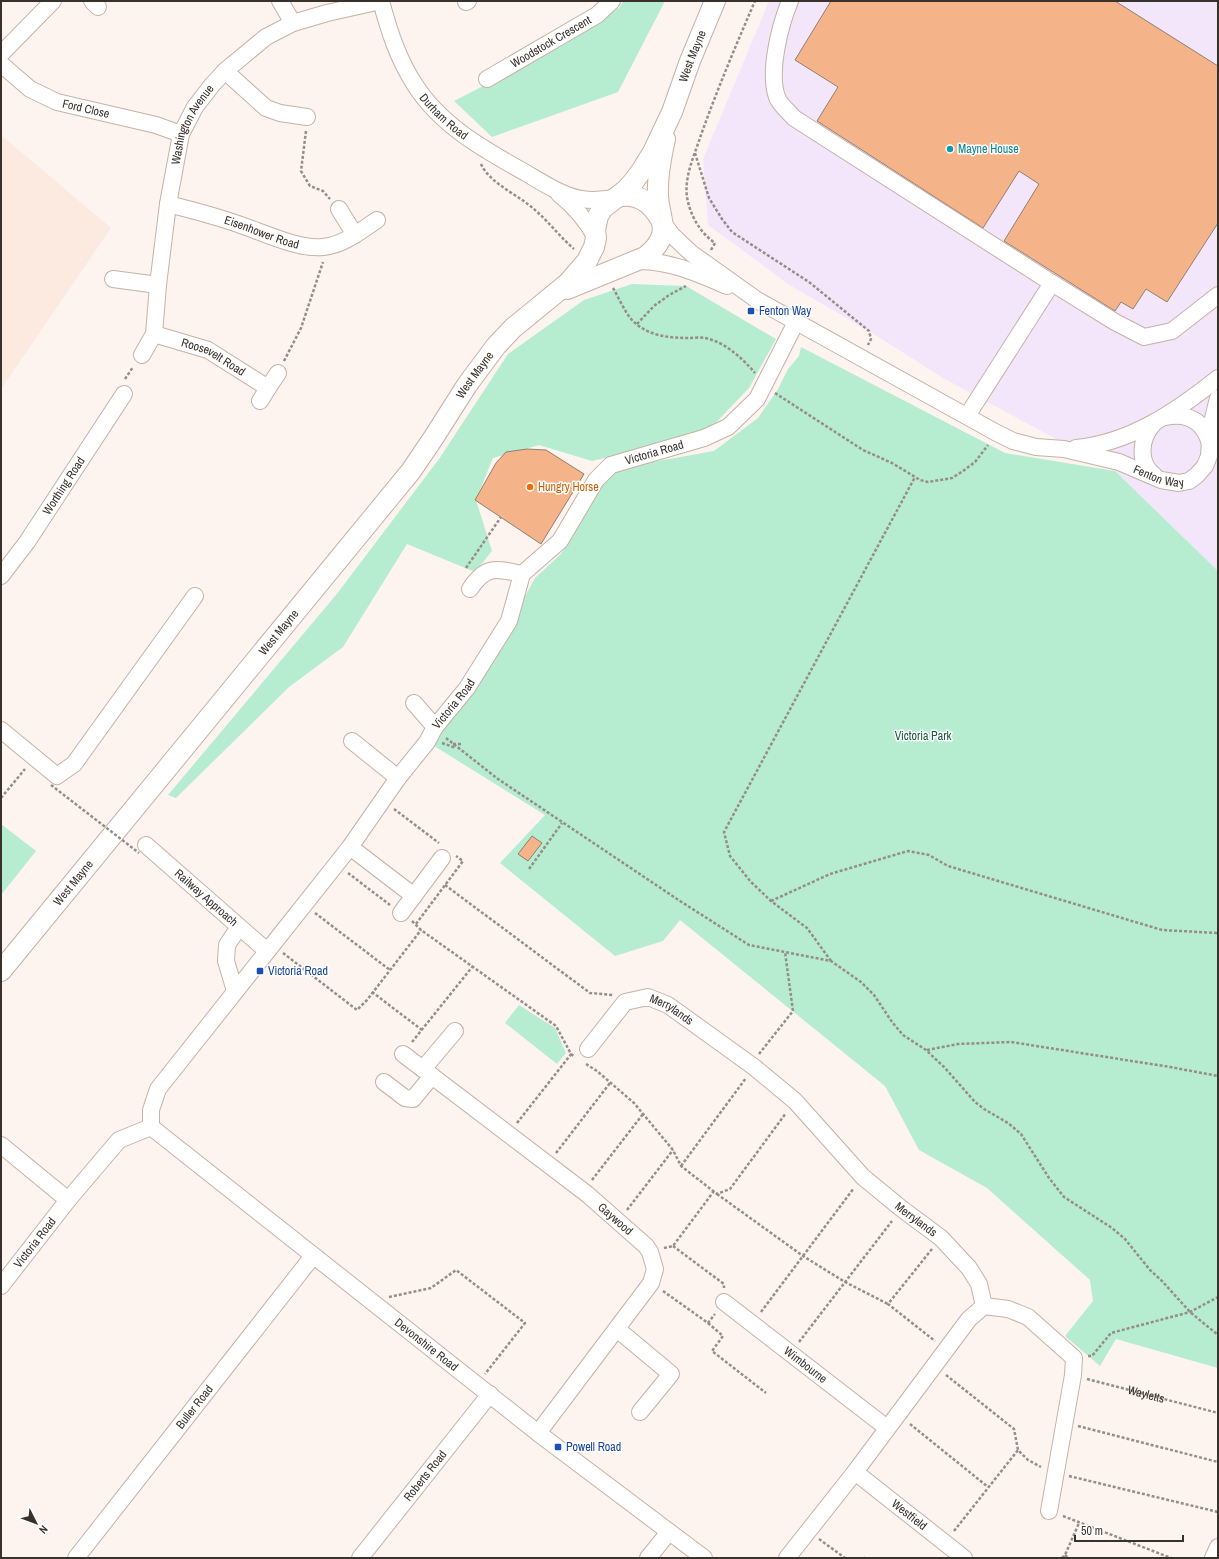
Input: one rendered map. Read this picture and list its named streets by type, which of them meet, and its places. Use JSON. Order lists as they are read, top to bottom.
{
  "streets": {
    "main road": ["West Mayne"],
    "street": [
      "Woodstock Crescent",
      "Ford Close",
      "Durham Road",
      "Washington Avenue",
      "Eisenhower Road",
      "Roosevelt Road",
      "Victoria Road",
      "Fenton Way",
      "Worthing Road",
      "Railway Approach",
      "Merrylands",
      "Gaywood",
      "Devonshire Road",
      "Wimbourne",
      "Buller Road",
      "Roberts Road",
      "Westfield"
    ],
    "path": ["Wayletts"]
  },
  "crossings": [
    ["West Mayne", "Durham Road"],
    ["West Mayne", "Fenton Way"],
    ["Ford Close", "Washington Avenue"],
    ["Durham Road", "Washington Avenue"],
    ["Durham Road", "Fenton Way"],
    ["Washington Avenue", "Eisenhower Road"],
    ["Washington Avenue", "Roosevelt Road"],
    ["Victoria Road", "Fenton Way"],
    ["Victoria Road", "Railway Approach"],
    ["Victoria Road", "Devonshire Road"],
    ["Devonshire Road", "Buller Road"],
    ["Devonshire Road", "Roberts Road"]
  ],
  "parks": ["Victoria Park"],
  "places": {
    "other": ["Mayne House", "Hungry Horse"],
    "transit": ["Fenton Way", "Victoria Road", "Powell Road"]
  },
  "scale_bar": "50 m",
  "north": "bottom right"
}
